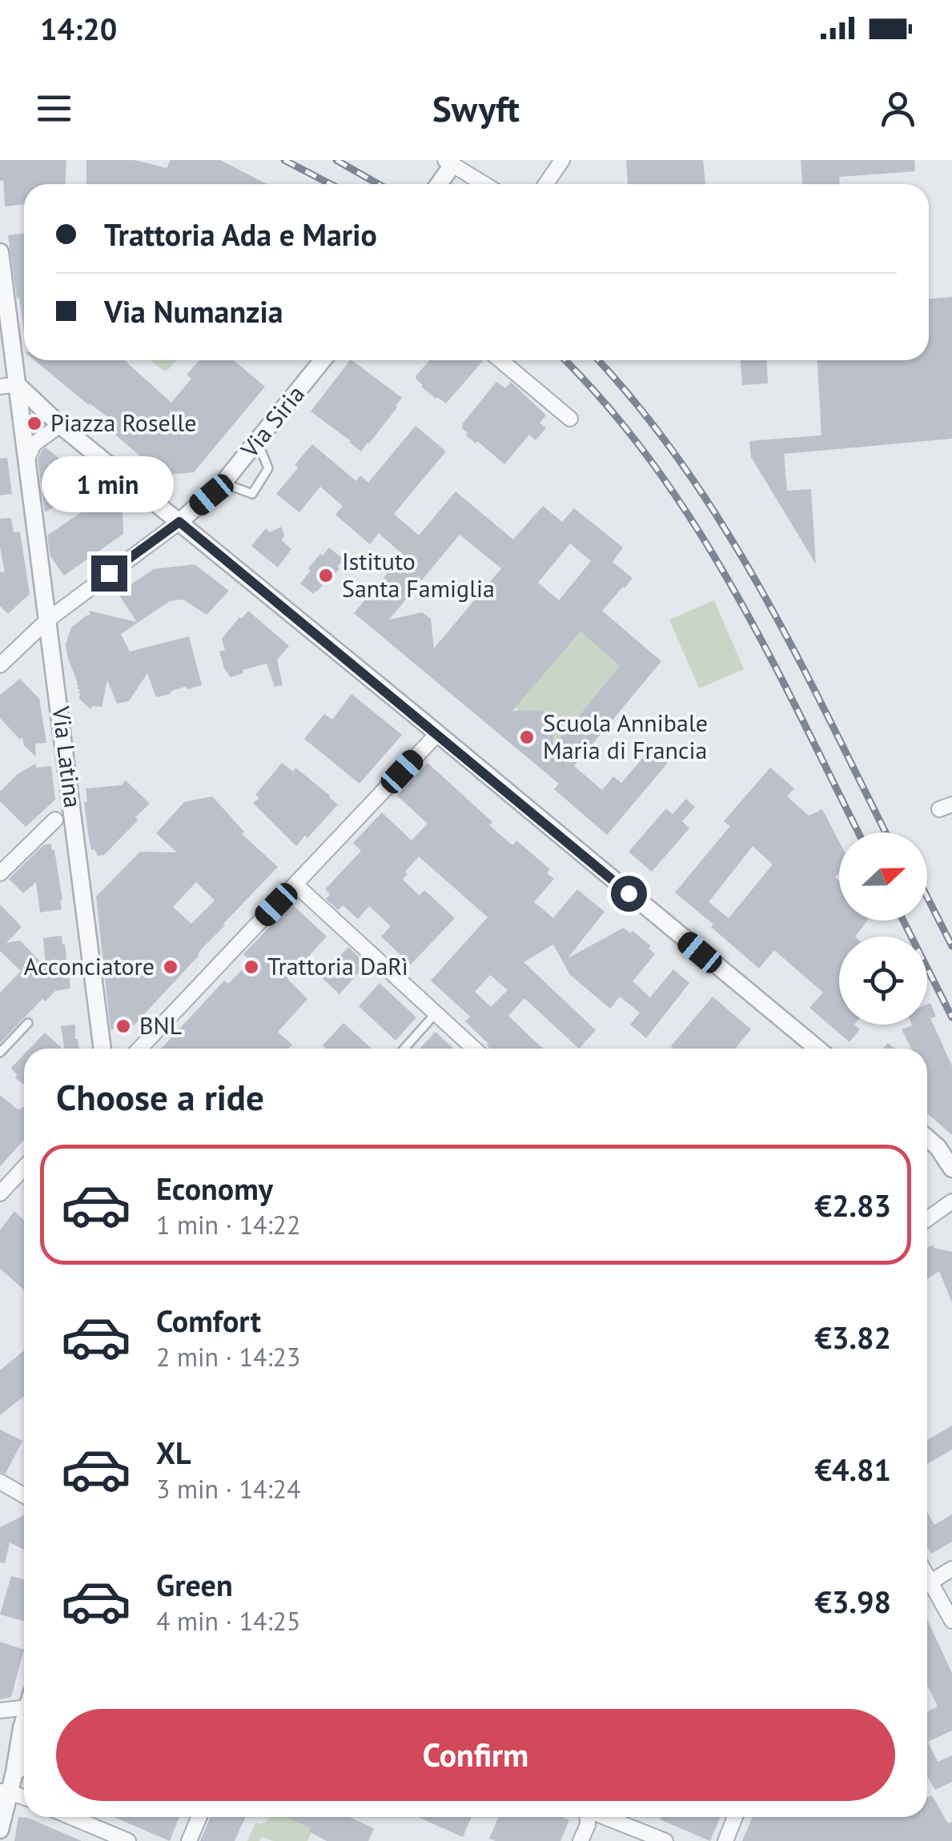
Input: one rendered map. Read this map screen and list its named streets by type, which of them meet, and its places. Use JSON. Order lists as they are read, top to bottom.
{
  "streets": {
    "street": ["Via Siria", "Via Latina"]
  },
  "places": [
    "Piazza Roselle",
    "Istituto Santa Famiglia",
    "Scuola Annibale Maria di Francia",
    "Acconciatore",
    "Trattoria DaRì",
    "BNL"
  ],
  "north": "right",
  "page": {
    "status": "14:20",
    "header": "Swyft",
    "banner": ["Trattoria Ada e Mario", "Via Numanzia"],
    "bubble": "1 min",
    "heading": "Choose a ride",
    "list": [
      {
        "name": "Economy",
        "note": "1 min · 14:22",
        "value": "€2.83"
      },
      {
        "name": "Comfort",
        "note": "2 min · 14:23",
        "value": "€3.82"
      },
      {
        "name": "XL",
        "note": "3 min · 14:24",
        "value": "€4.81"
      },
      {
        "name": "Green",
        "note": "4 min · 14:25",
        "value": "€3.98"
      }
    ],
    "buttons": "Confirm"
  }
}
